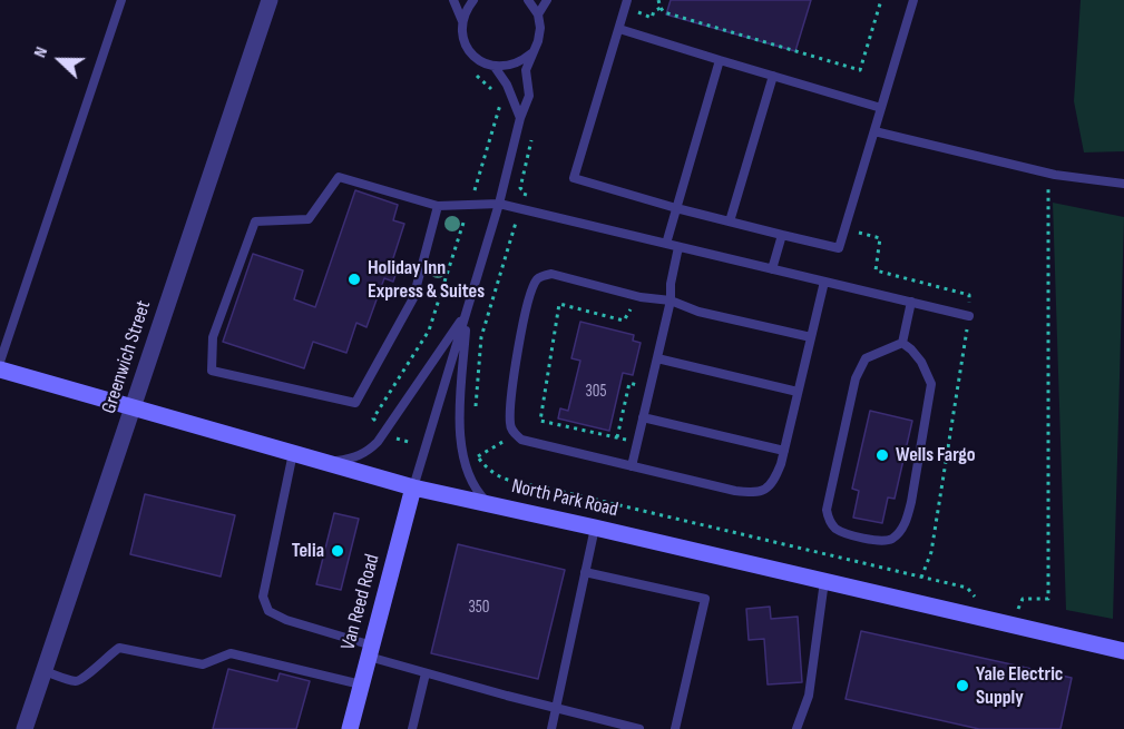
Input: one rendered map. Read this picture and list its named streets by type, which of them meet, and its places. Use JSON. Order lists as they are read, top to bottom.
{
  "streets": {
    "street": ["Greenwich Street", "North Park Road", "Van Reed Road"]
  },
  "crossings": [
    ["Greenwich Street", "North Park Road"],
    ["North Park Road", "Van Reed Road"]
  ],
  "places": [
    "Holiday Inn Express & Suites",
    "Wells Fargo",
    "Telia",
    "Yale Electric Supply"
  ],
  "house_numbers": ["305", "350"],
  "north": "left"
}
